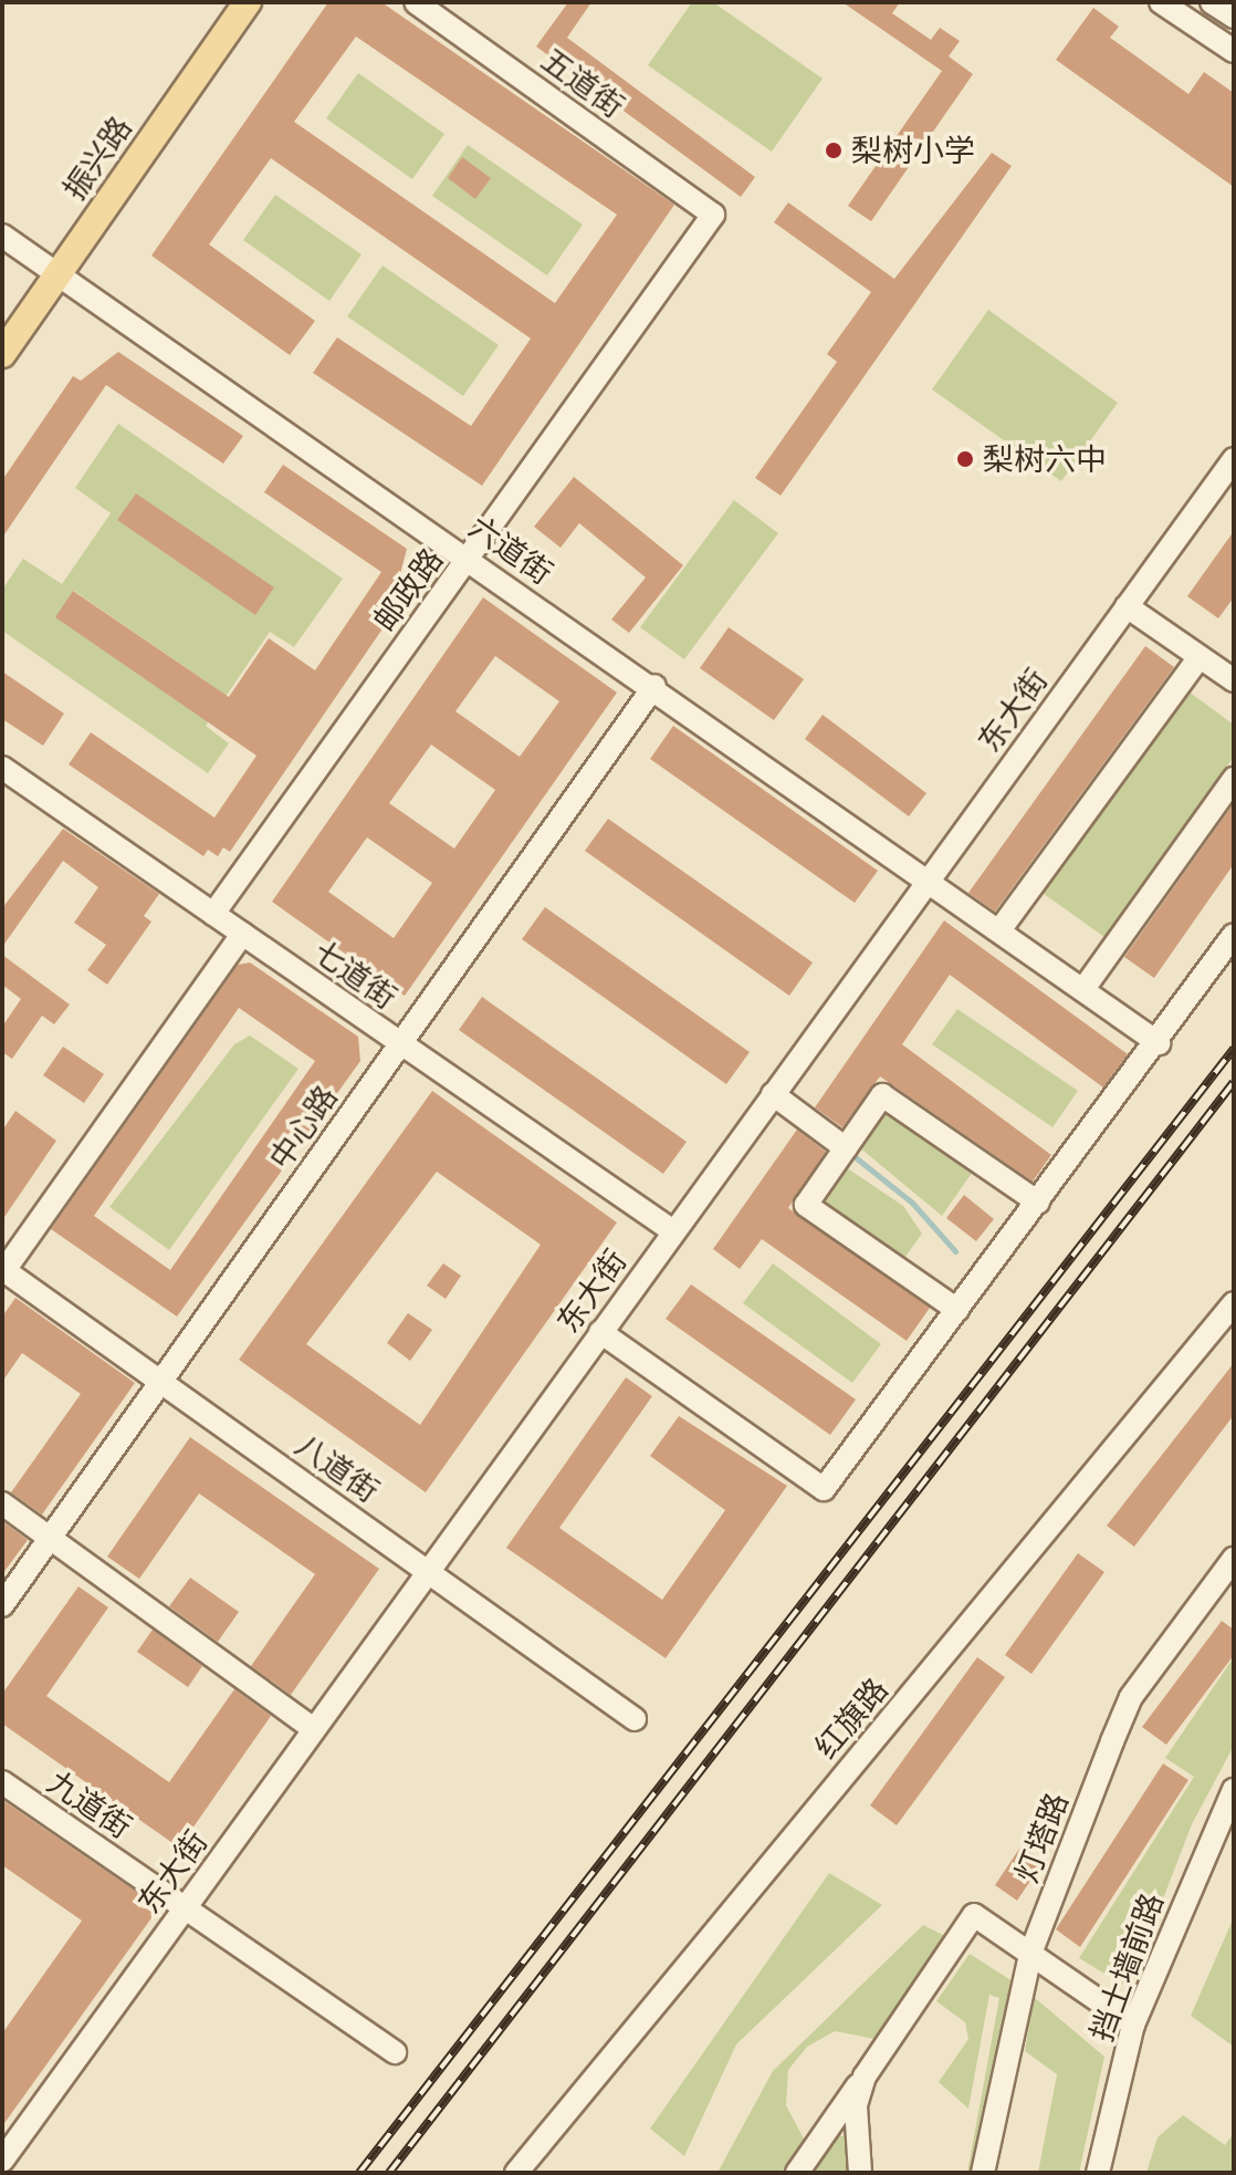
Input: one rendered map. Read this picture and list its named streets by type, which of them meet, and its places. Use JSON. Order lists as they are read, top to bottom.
{
  "streets": {
    "main road": ["振兴路"],
    "street": [
      "五道街",
      "六道街",
      "邮政路",
      "东大街",
      "七道街",
      "中心路",
      "八道街",
      "红旗路",
      "九道街",
      "灯塔路",
      "挡土墙前路"
    ]
  },
  "crossings": [
    ["五道街", "邮政路"],
    ["振兴路", "六道街"],
    ["六道街", "邮政路"],
    ["六道街", "东大街"],
    ["六道街", "中心路"],
    ["邮政路", "七道街"],
    ["东大街", "七道街"],
    ["东大街", "八道街"],
    ["东大街", "九道街"],
    ["七道街", "中心路"],
    ["中心路", "八道街"]
  ],
  "places": ["梨树小学", "梨树六中"]
}
